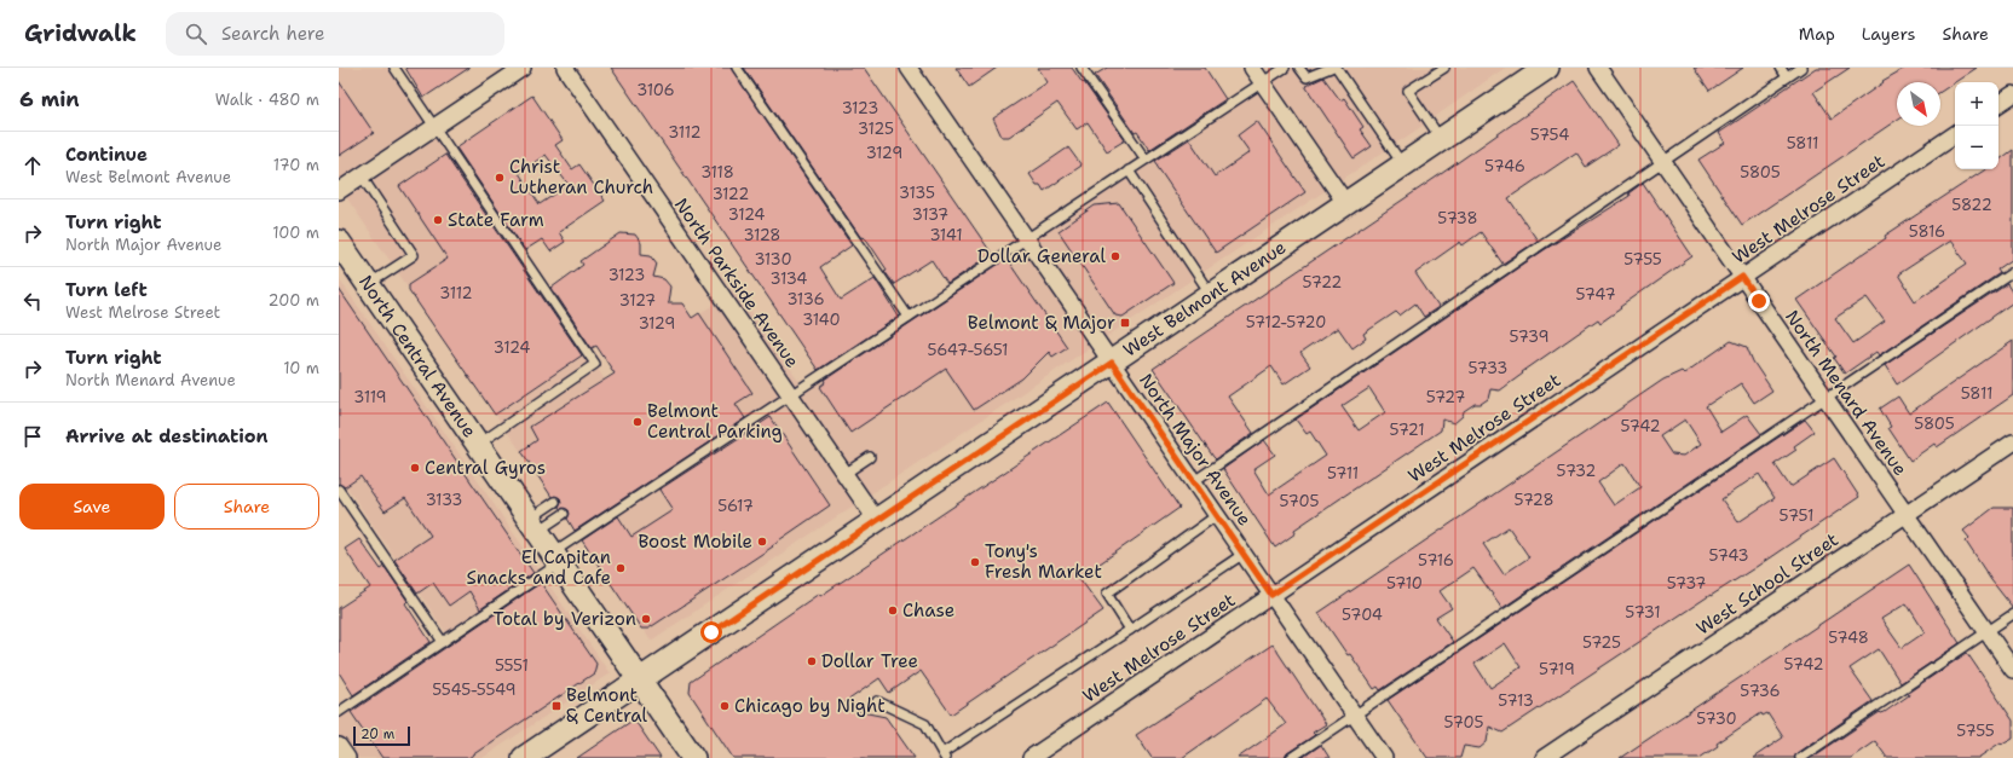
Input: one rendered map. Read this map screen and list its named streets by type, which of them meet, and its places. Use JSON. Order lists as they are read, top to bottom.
{
  "streets": {
    "main road": ["West Belmont Avenue", "North Central Avenue"],
    "street": [
      "West Melrose Street",
      "North Parkside Avenue",
      "North Menard Avenue",
      "North Major Avenue",
      "West School Street"
    ]
  },
  "crossings": [
    ["West Melrose Street", "North Menard Avenue"],
    ["West Melrose Street", "North Major Avenue"],
    ["North Parkside Avenue", "West Belmont Avenue"],
    ["West Belmont Avenue", "North Central Avenue"],
    ["West Belmont Avenue", "North Major Avenue"],
    ["North Menard Avenue", "West School Street"]
  ],
  "places": {
    "other": [
      "Christ Lutheran Church",
      "State Farm",
      "Dollar General",
      "Belmont Central Parking",
      "Central Gyros",
      "Boost Mobile",
      "Tony's Fresh Market",
      "El Capitan Snacks and Cafe",
      "Chase",
      "Total by Verizon",
      "Dollar Tree",
      "Chicago by Night"
    ],
    "transit": ["Belmont & Major", "Belmont & Central"]
  },
  "house_numbers": [
    "3106",
    "3123",
    "3125",
    "3112",
    "5754",
    "5811",
    "3129",
    "5746",
    "3118",
    "5805",
    "3135",
    "3122",
    "5822",
    "3124",
    "3137",
    "5738",
    "5816",
    "3128",
    "3141",
    "3130",
    "5755",
    "3123",
    "3134",
    "5722",
    "3112",
    "5747",
    "3136",
    "3127",
    "3140",
    "5712-5720",
    "3129",
    "5739",
    "3124",
    "5647-5651",
    "5733",
    "5811",
    "3119",
    "5727",
    "5805",
    "5742",
    "5721",
    "5732",
    "5711",
    "3133",
    "5728",
    "5705",
    "5617",
    "5751",
    "5743",
    "5716",
    "5710",
    "5737",
    "5731",
    "5704",
    "5748",
    "5725",
    "5742",
    "5551",
    "5719",
    "5545-5549",
    "5736",
    "5713",
    "5730",
    "5705",
    "5755"
  ],
  "scale_bar": "20 m",
  "north": "bottom right",
  "page": {
    "header": "Gridwalk",
    "search": "Search here",
    "nav": ["Map", "Layers", "Share"],
    "heading": ["6 min", "Walk · 480 m"],
    "map_buttons": ["+", "−"],
    "list": [
      ["Continue", "West Belmont Avenue", "170 m"],
      ["Turn right", "North Major Avenue", "100 m"],
      ["Turn left", "West Melrose Street", "200 m"],
      ["Turn right", "North Menard Avenue", "10 m"],
      "Arrive at destination"
    ],
    "buttons": ["Save", "Share"],
    "scale": "20 m"
  }
}
